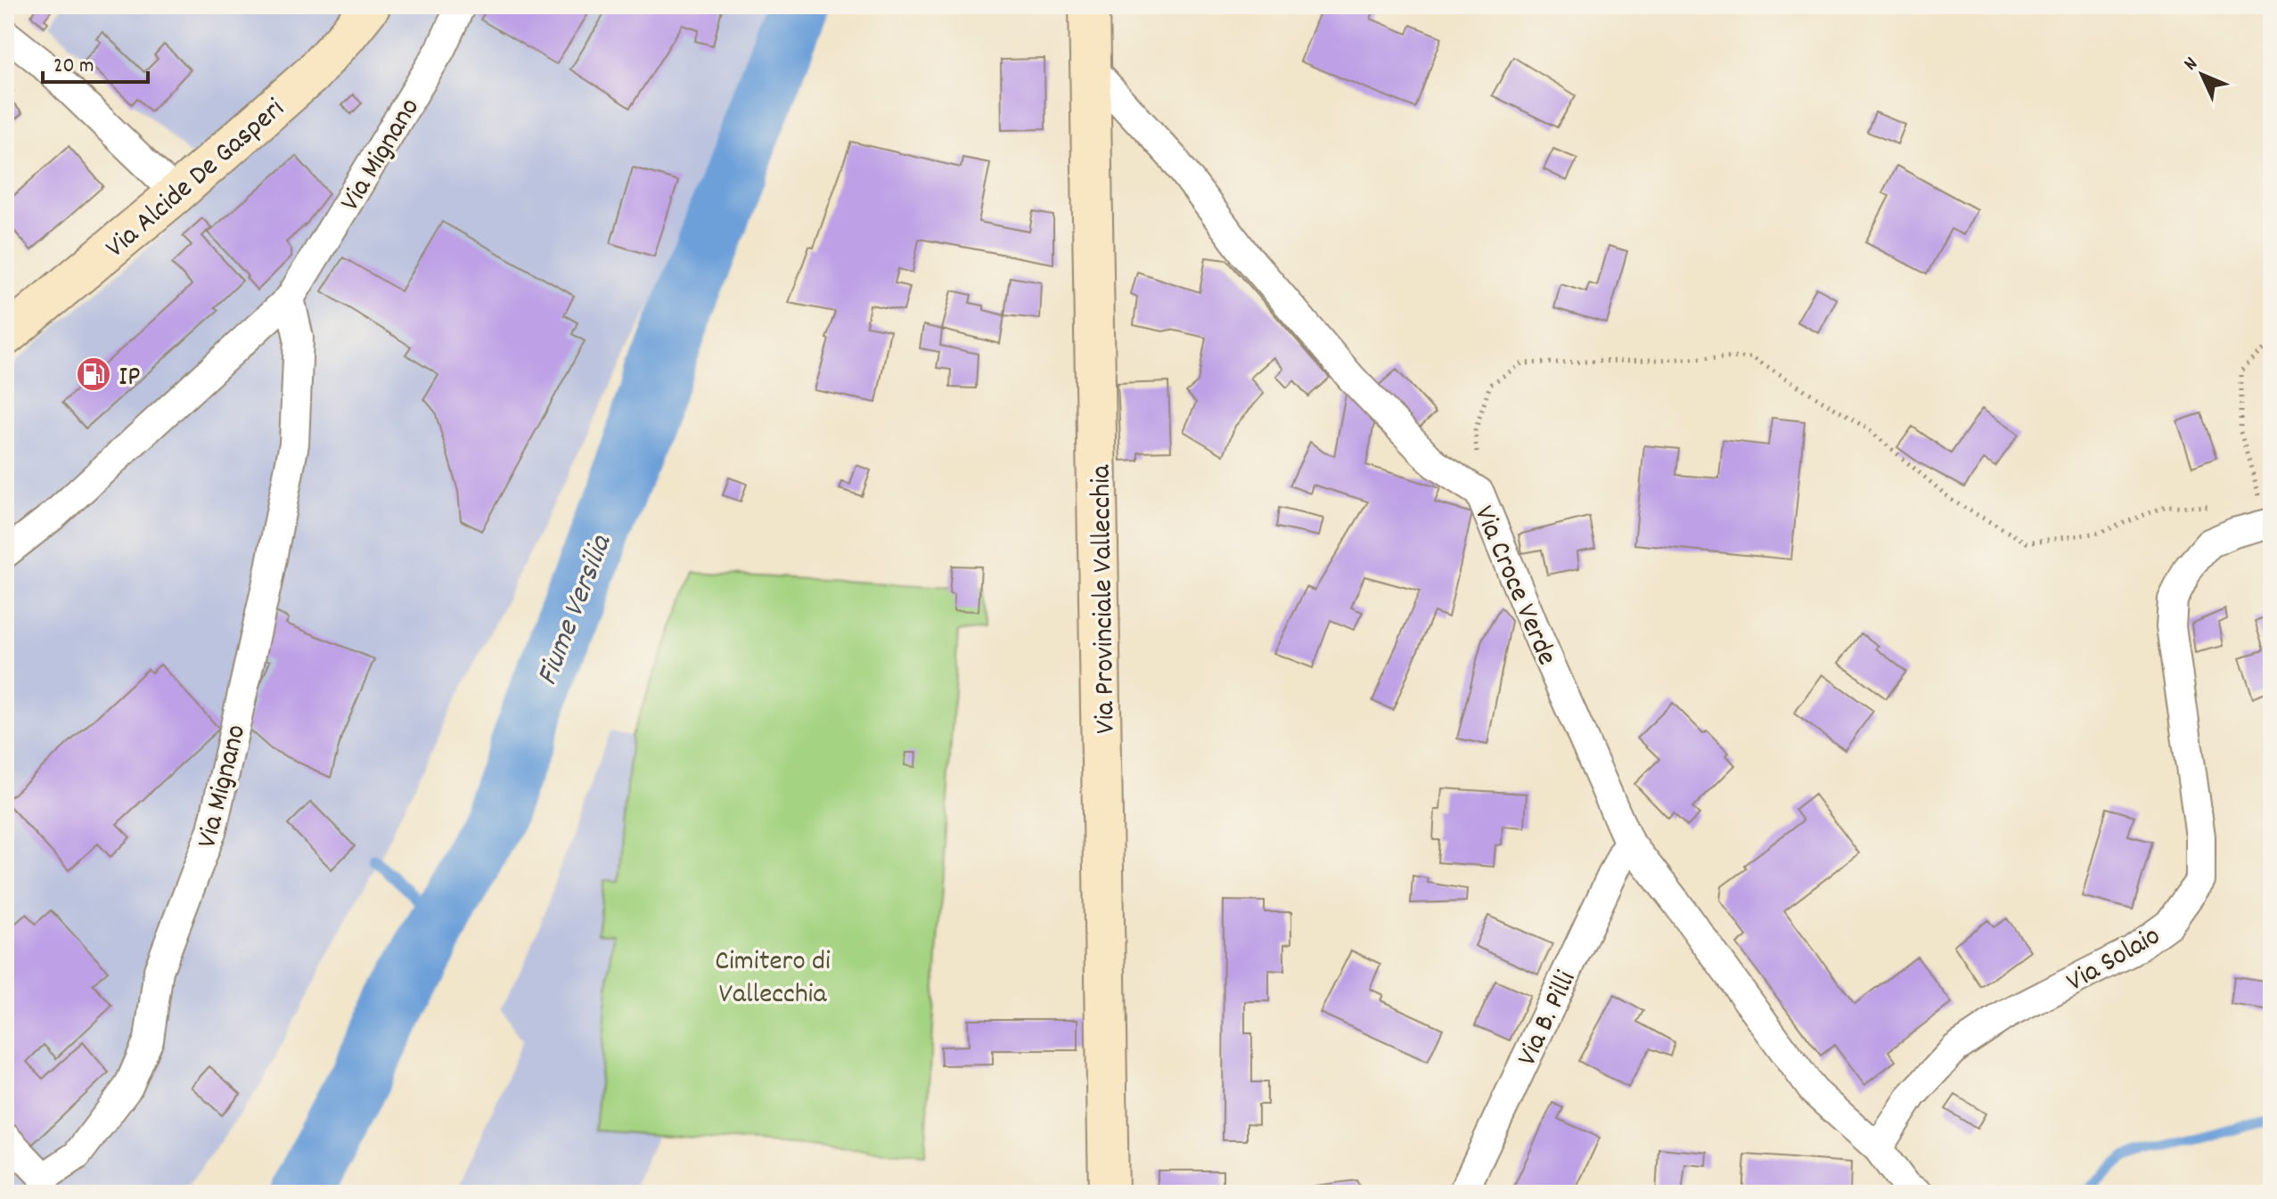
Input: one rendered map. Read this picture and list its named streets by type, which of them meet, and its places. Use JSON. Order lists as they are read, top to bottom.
{
  "streets": {
    "main road": ["Via Alcide De Gasperi", "Via Provinciale Vallecchia"],
    "street": [
      "Via Mignano",
      "Via Croce Verde",
      "Via Solaio",
      "Via B. Pilli"
    ]
  },
  "crossings": [
    ["Via Croce Verde", "Via Provinciale Vallecchia"],
    ["Via Croce Verde", "Via Solaio"],
    ["Via Croce Verde", "Via B. Pilli"]
  ],
  "water": ["Fiume Versilia"],
  "parks": ["Cimitero di Vallecchia"],
  "places": {
    "fuel station": ["IP"]
  },
  "scale_bar": "20 m",
  "north": "top left"
}
